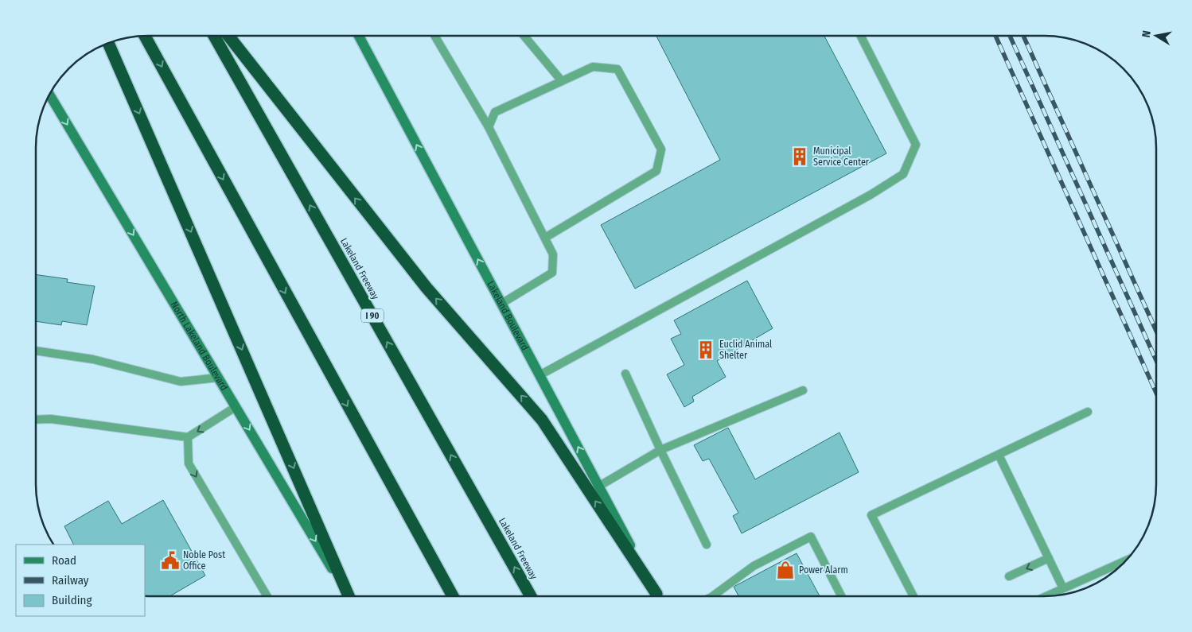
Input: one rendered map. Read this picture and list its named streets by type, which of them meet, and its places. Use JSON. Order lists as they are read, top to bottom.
{
  "streets": {
    "highway": ["Lakeland Freeway", "I 90"],
    "street": ["Lakeland Boulevard", "North Lakeland Boulevard"]
  },
  "one_way": ["Lakeland Boulevard", "North Lakeland Boulevard"],
  "places": {
    "building": ["Municipal Service Center", "Euclid Animal Shelter"],
    "public building": ["Noble Post Office"],
    "shop": ["Power Alarm"]
  },
  "legend": ["Road", "Railway", "Building"],
  "north": "left"
}
